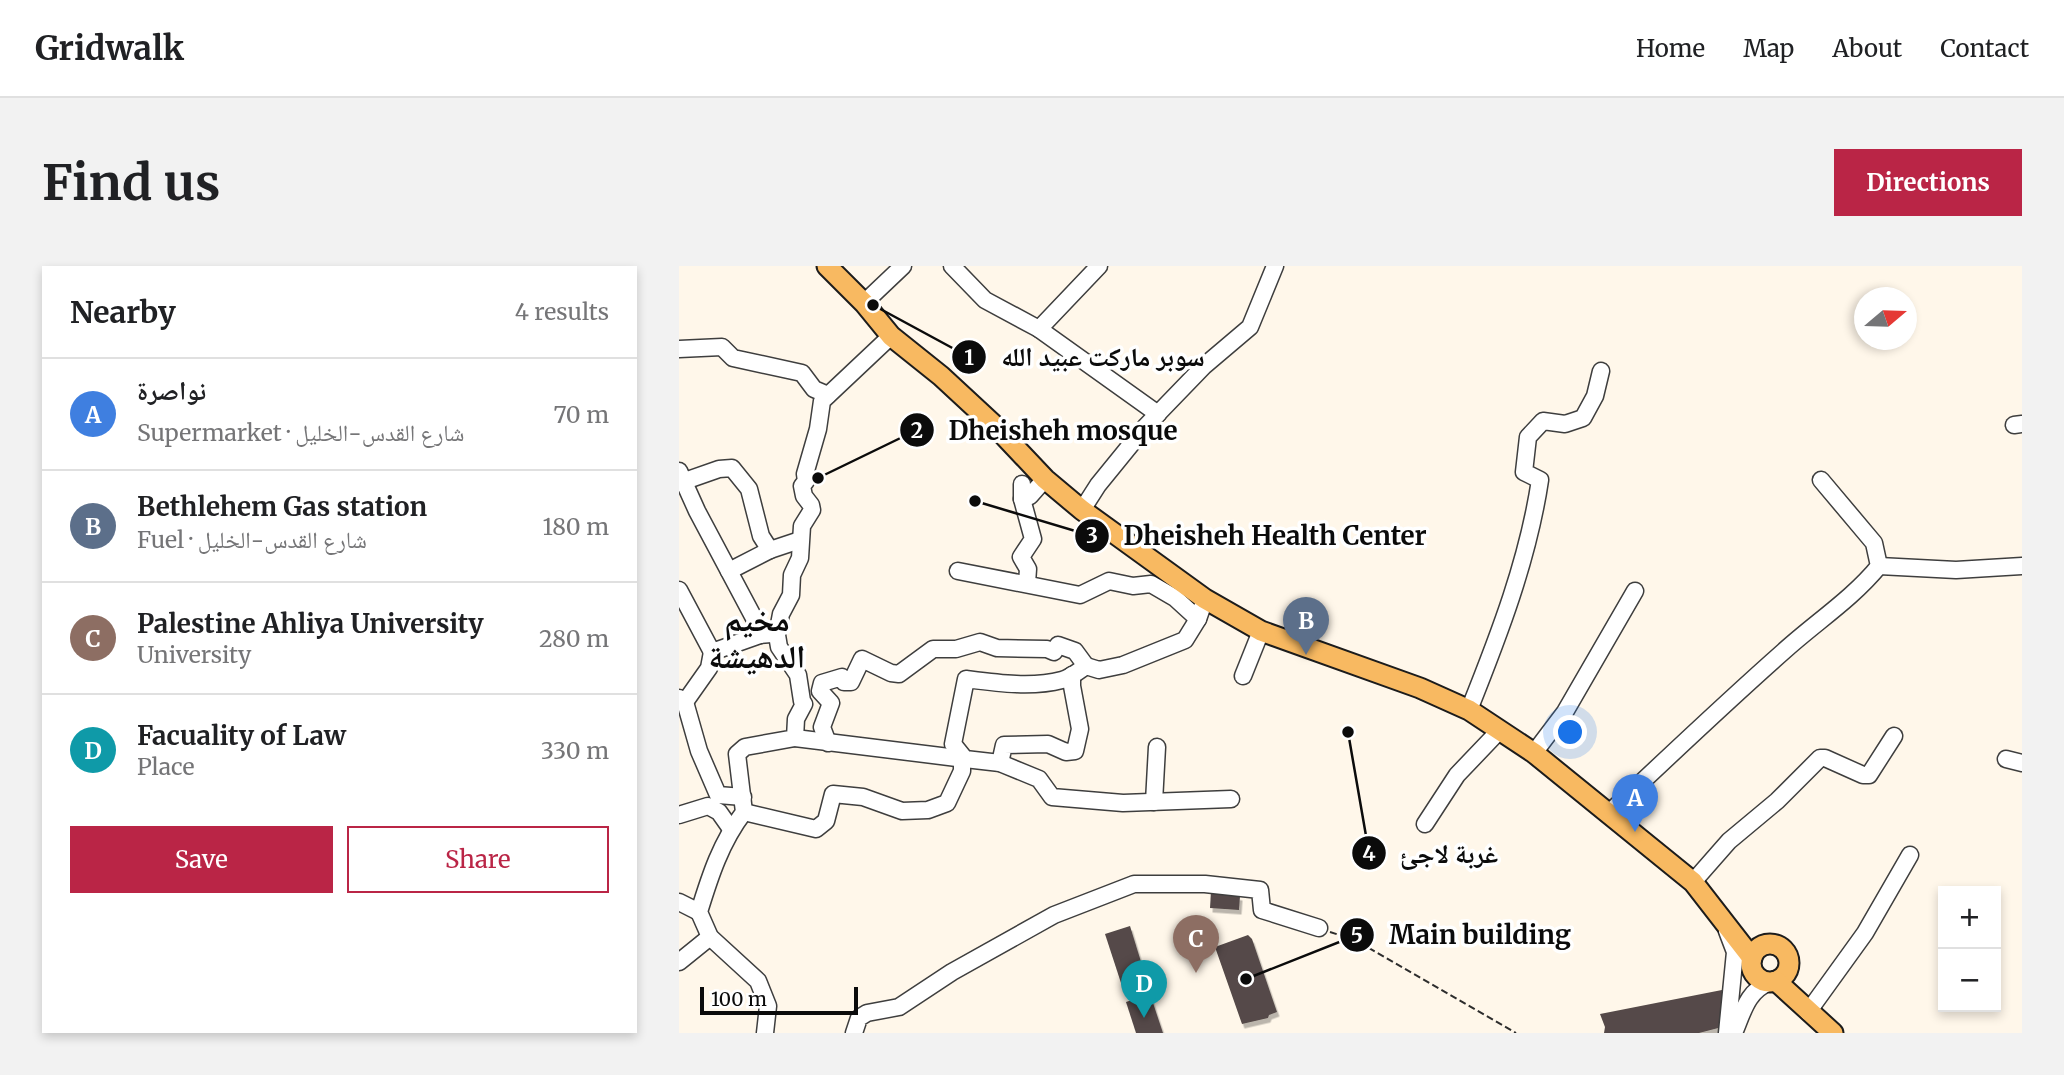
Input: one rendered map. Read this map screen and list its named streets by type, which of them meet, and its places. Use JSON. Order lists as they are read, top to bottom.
{
  "districts": ["مخيم الدهيشة"],
  "places": [
    "سوبر ماركت عبيد الله",
    "Dheisheh mosque",
    "Dheisheh Health Center",
    "غربة لاجئ",
    "Main building"
  ],
  "scale_bar": "100 m",
  "north": "right",
  "page": {
    "header": "Gridwalk",
    "nav": [
      "Home",
      "Map",
      "About",
      "Contact"
    ],
    "buttons": [
      "Directions",
      ["Save", "Share"]
    ],
    "title": "Find us",
    "heading": ["Nearby", "4 results"],
    "list": [
      {
        "mark": "A",
        "name": "نواصرة",
        "note": "Supermarket · شارع القدس-الخليل",
        "value": "70 m"
      },
      {
        "mark": "B",
        "name": "Bethlehem Gas station",
        "note": "Fuel · شارع القدس-الخليل",
        "value": "180 m"
      },
      {
        "mark": "C",
        "name": "Palestine Ahliya University",
        "note": "University",
        "value": "280 m"
      },
      {
        "mark": "D",
        "name": "Facuality of Law",
        "note": "Place",
        "value": "330 m"
      }
    ],
    "pins": [
      "B",
      "A",
      "C",
      "D"
    ],
    "map_buttons": ["+", "−"],
    "scale": "100 m"
  }
}
